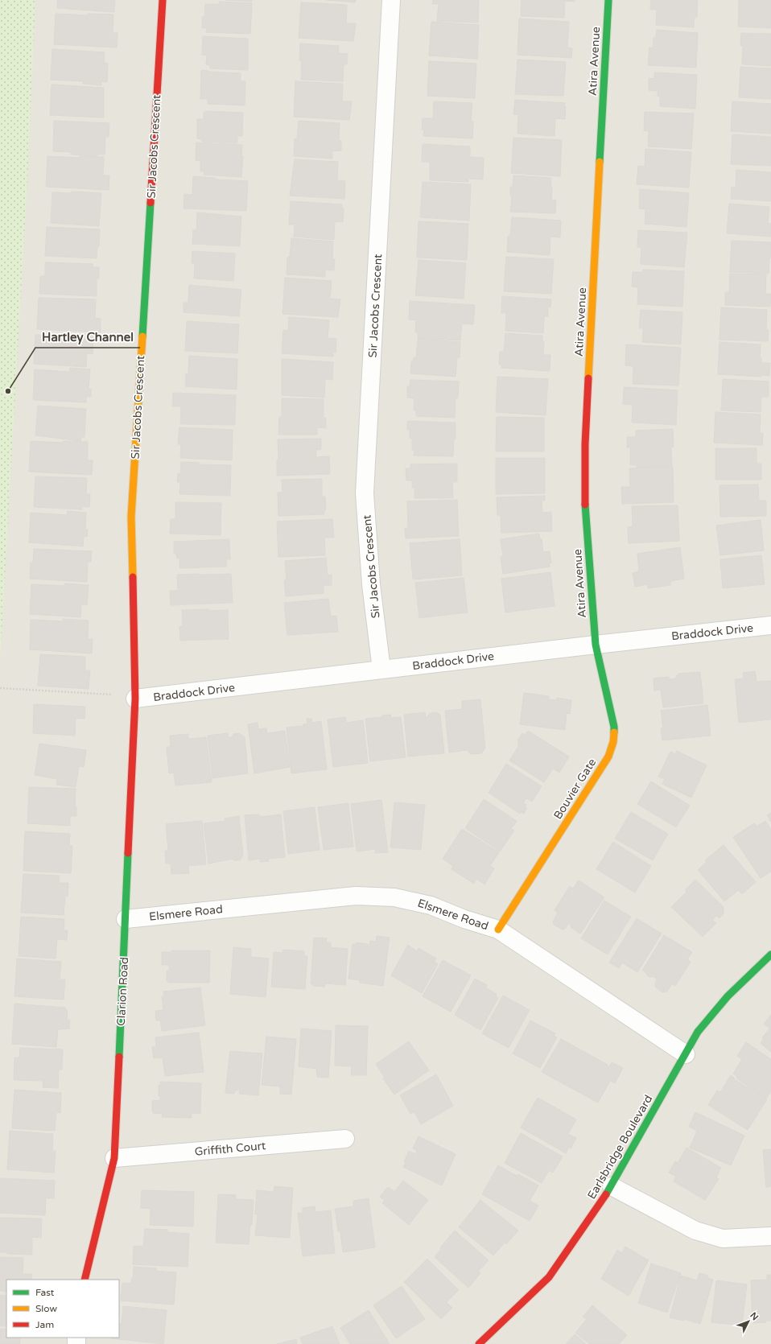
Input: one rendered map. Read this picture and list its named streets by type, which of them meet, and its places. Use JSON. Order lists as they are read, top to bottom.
{
  "streets": {
    "street": [
      "Atira Avenue",
      "Sir Jacobs Crescent",
      "Braddock Drive",
      "Bouvier Gate",
      "Elsmere Road",
      "Clarion Road",
      "Earlsbridge Boulevard",
      "Griffith Court"
    ]
  },
  "crossings": [
    ["Atira Avenue", "Braddock Drive"],
    ["Atira Avenue", "Bouvier Gate"],
    ["Sir Jacobs Crescent", "Braddock Drive"],
    ["Sir Jacobs Crescent", "Clarion Road"],
    ["Braddock Drive", "Bouvier Gate"],
    ["Braddock Drive", "Clarion Road"],
    ["Bouvier Gate", "Elsmere Road"],
    ["Elsmere Road", "Clarion Road"],
    ["Elsmere Road", "Earlsbridge Boulevard"],
    ["Clarion Road", "Griffith Court"]
  ],
  "places": ["Hartley Channel"],
  "legend": ["Fast", "Slow", "Jam"],
  "north": "top right"
}
